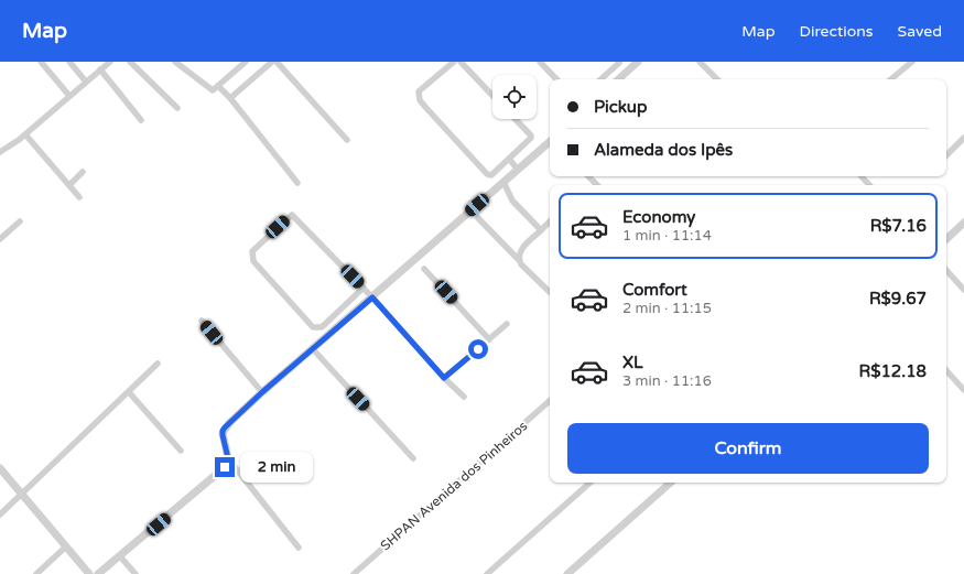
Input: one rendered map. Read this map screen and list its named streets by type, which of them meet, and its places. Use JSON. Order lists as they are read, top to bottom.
{
  "streets": {
    "street": ["SHPAN Avenida dos Pinheiros"]
  },
  "page": {
    "header": "Map",
    "nav": ["Map", "Directions", "Saved"],
    "banner": ["Pickup", "Alameda dos Ipês"],
    "list": [
      {
        "name": "Economy",
        "note": "1 min · 11:14",
        "value": "R$7.16"
      },
      {
        "name": "Comfort",
        "note": "2 min · 11:15",
        "value": "R$9.67"
      },
      {
        "name": "XL",
        "note": "3 min · 11:16",
        "value": "R$12.18"
      }
    ],
    "buttons": "Confirm",
    "bubble": "2 min"
  }
}
